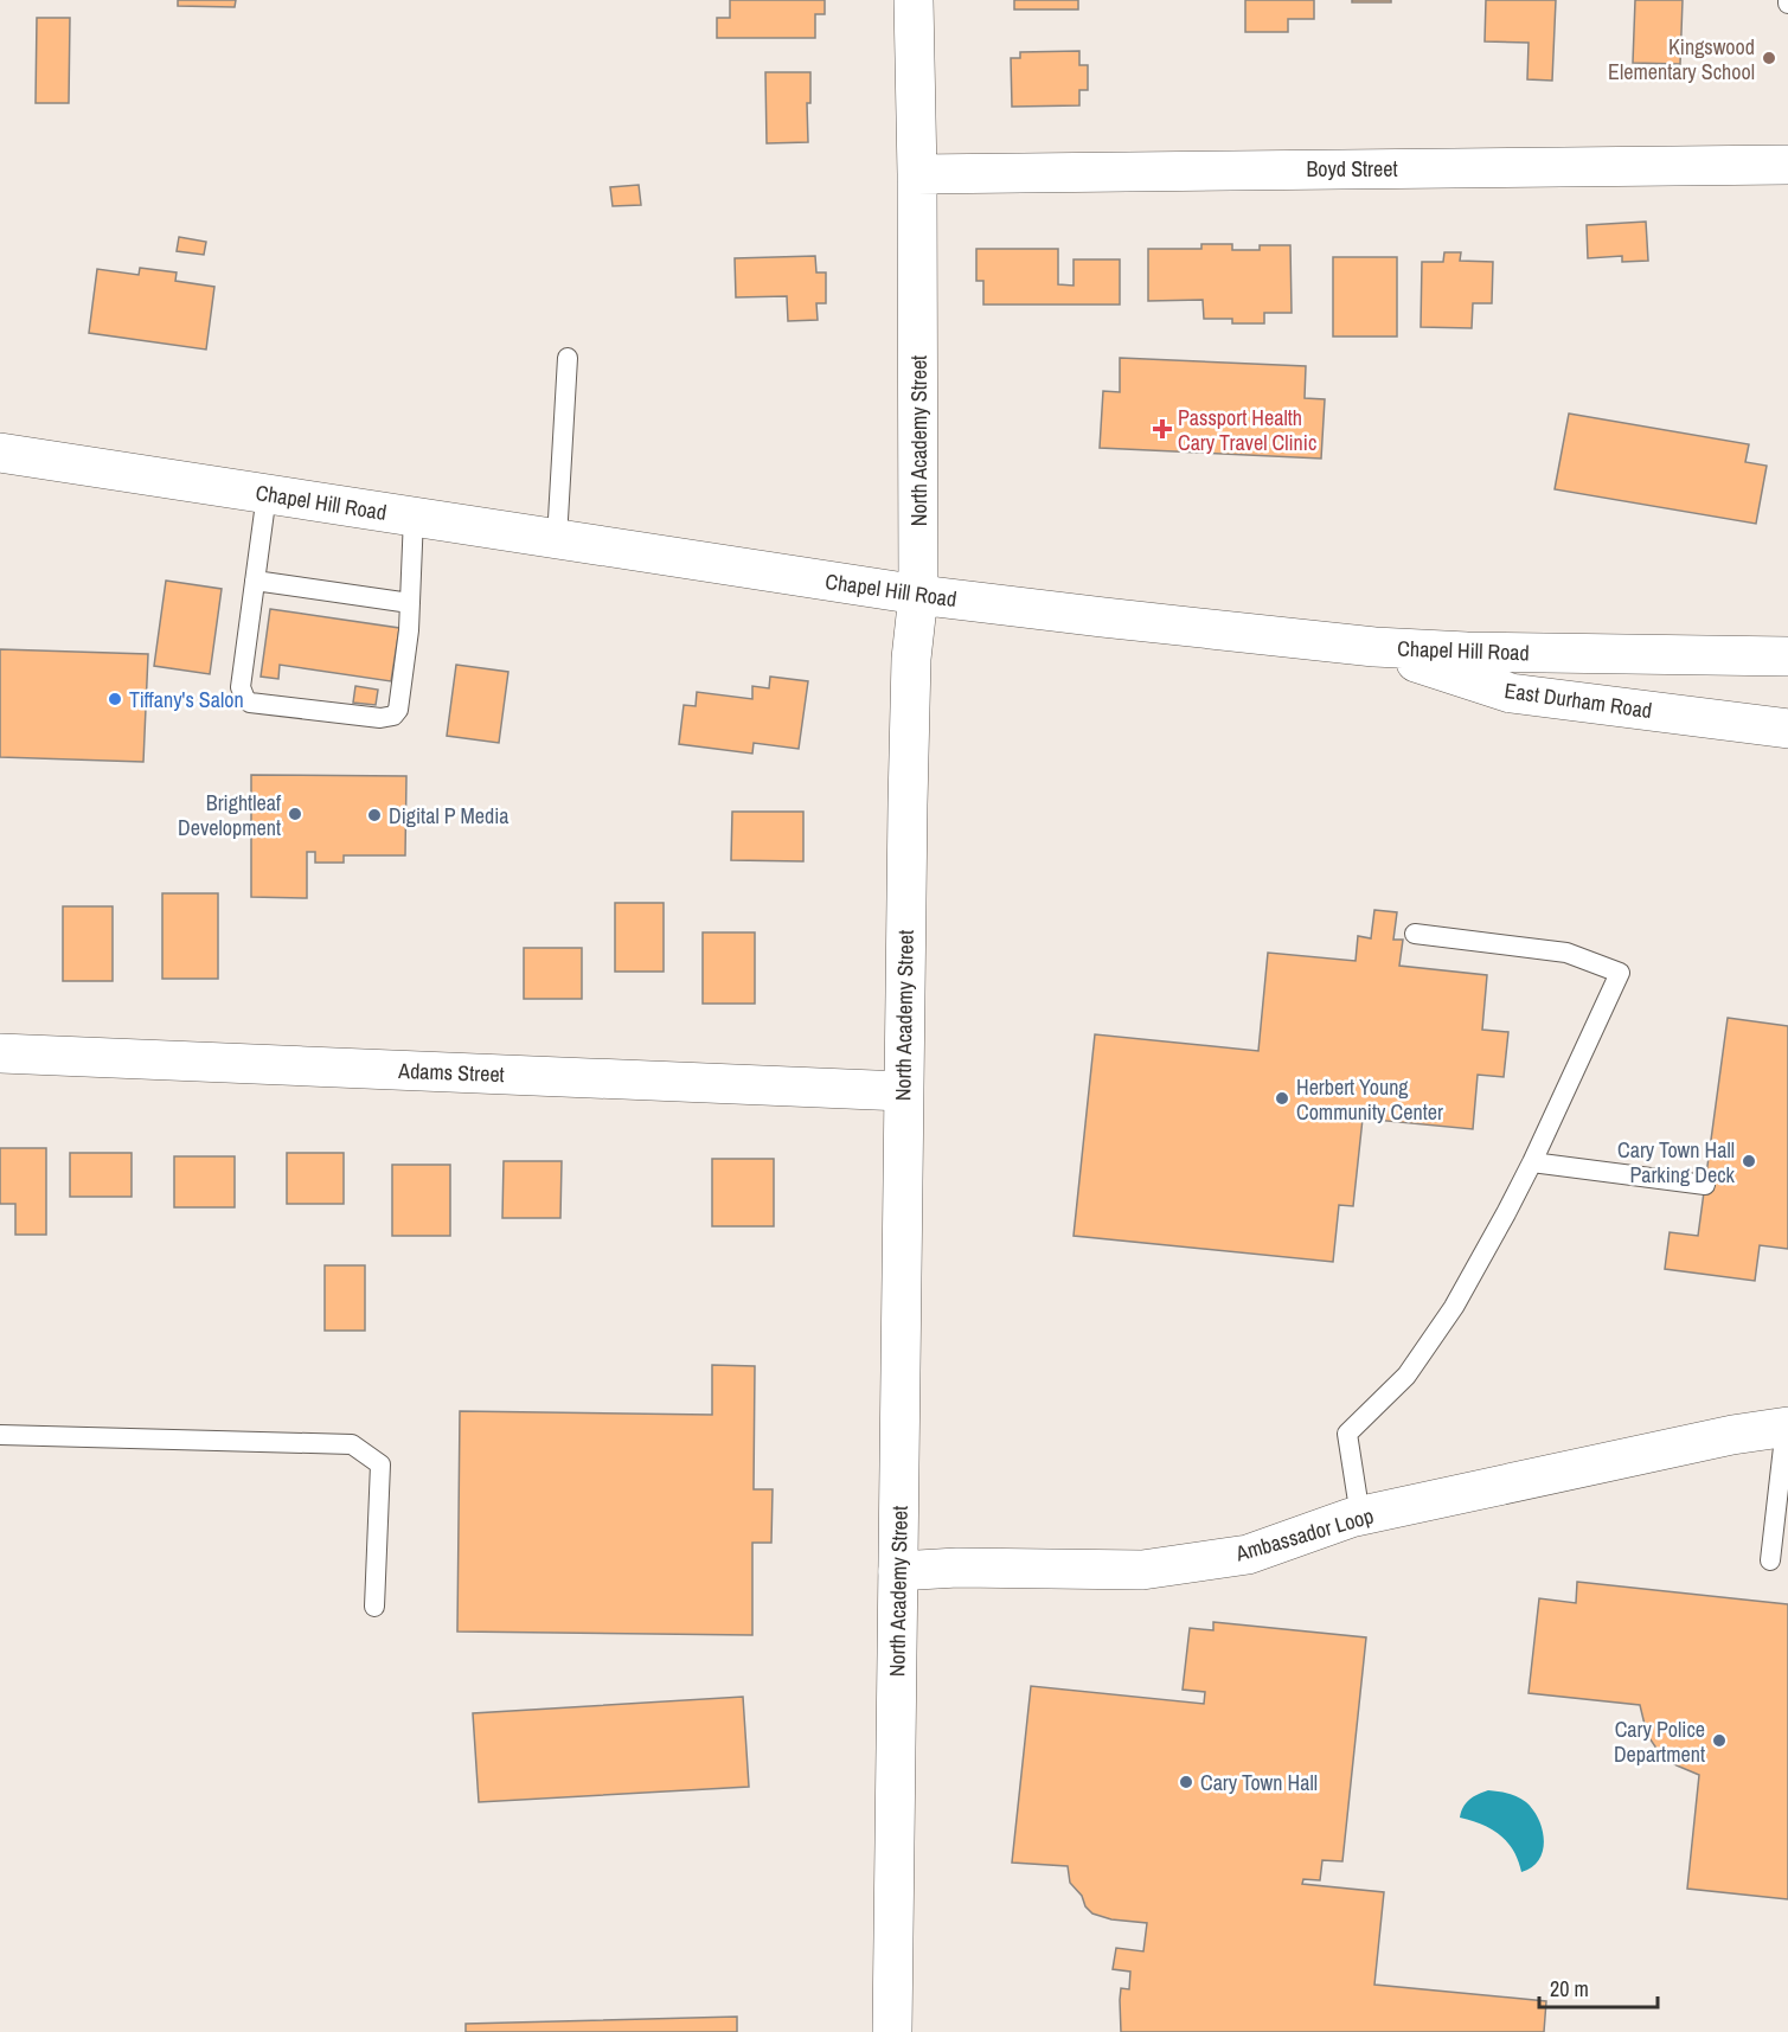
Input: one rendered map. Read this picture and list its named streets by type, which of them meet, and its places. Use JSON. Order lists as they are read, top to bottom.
{
  "streets": {
    "street": [
      "Boyd Street",
      "North Academy Street",
      "Chapel Hill Road",
      "East Durham Road",
      "Adams Street",
      "Ambassador Loop"
    ]
  },
  "crossings": [
    ["Boyd Street", "North Academy Street"],
    ["North Academy Street", "Chapel Hill Road"],
    ["North Academy Street", "Adams Street"],
    ["North Academy Street", "Ambassador Loop"],
    ["Chapel Hill Road", "East Durham Road"]
  ],
  "places": {
    "other": [
      "Kingswood Elementary School",
      "Tiffany's Salon",
      "Brightleaf Development",
      "Digital P Media",
      "Herbert Young Community Center",
      "Cary Town Hall Parking Deck",
      "Cary Police Department",
      "Cary Town Hall"
    ],
    "health": ["Passport Health Cary Travel Clinic"]
  },
  "scale_bar": "20 m"
}
